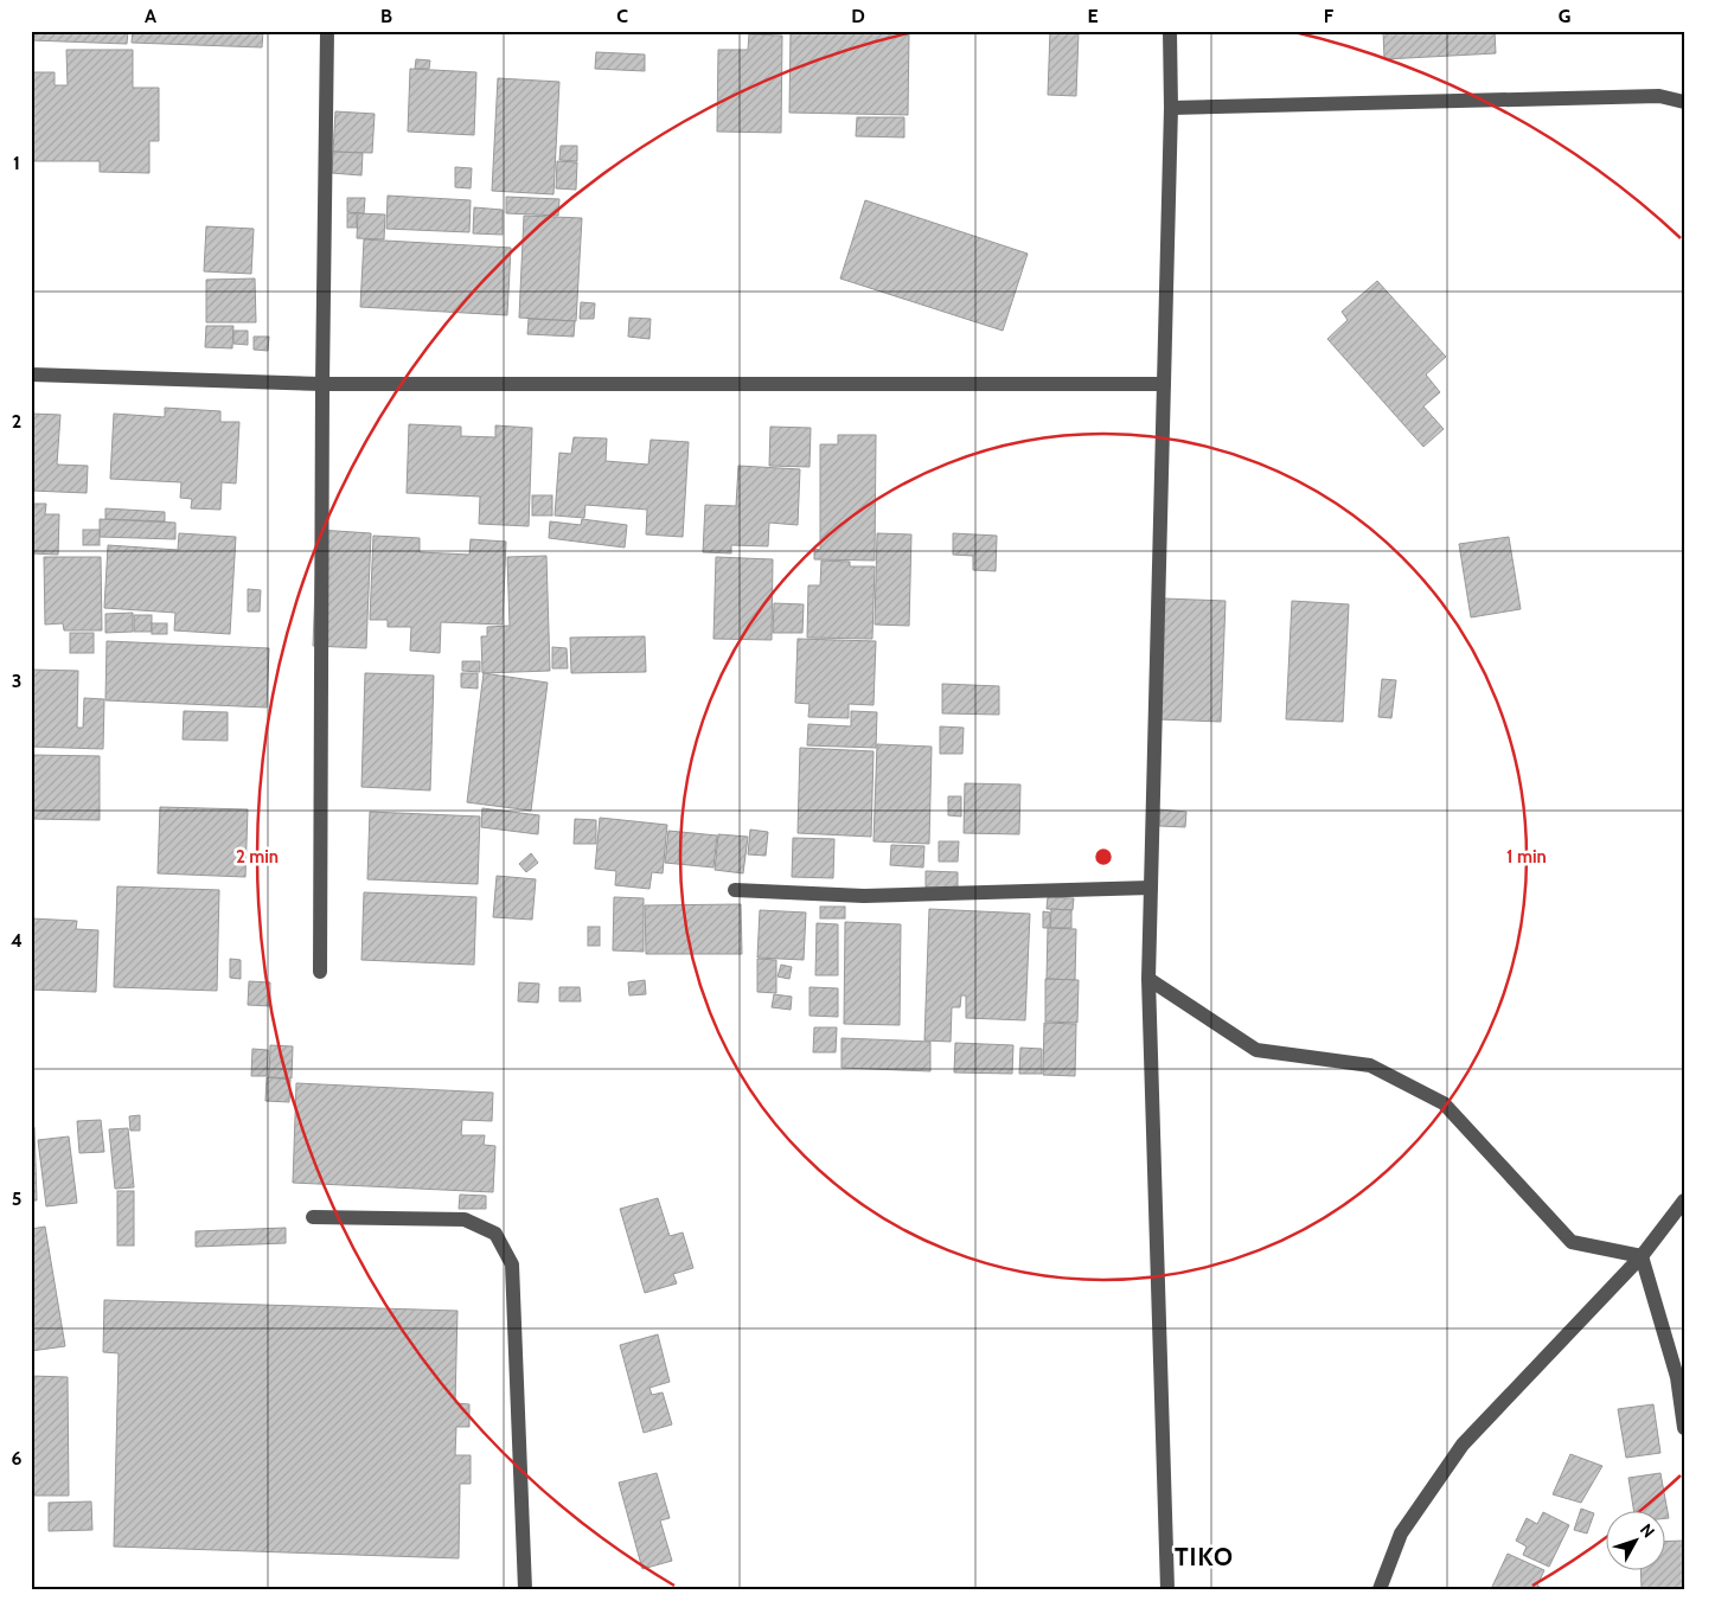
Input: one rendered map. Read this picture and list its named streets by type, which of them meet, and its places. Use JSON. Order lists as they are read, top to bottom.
{
  "districts": ["TIKO"],
  "north": "top right",
  "grid": {
    "columns": [
      "A",
      "B",
      "C",
      "D",
      "E",
      "F",
      "G"
    ],
    "rows": [
      "1",
      "2",
      "3",
      "4",
      "5",
      "6"
    ]
  },
  "rings": ["1 min", "2 min"]
}
